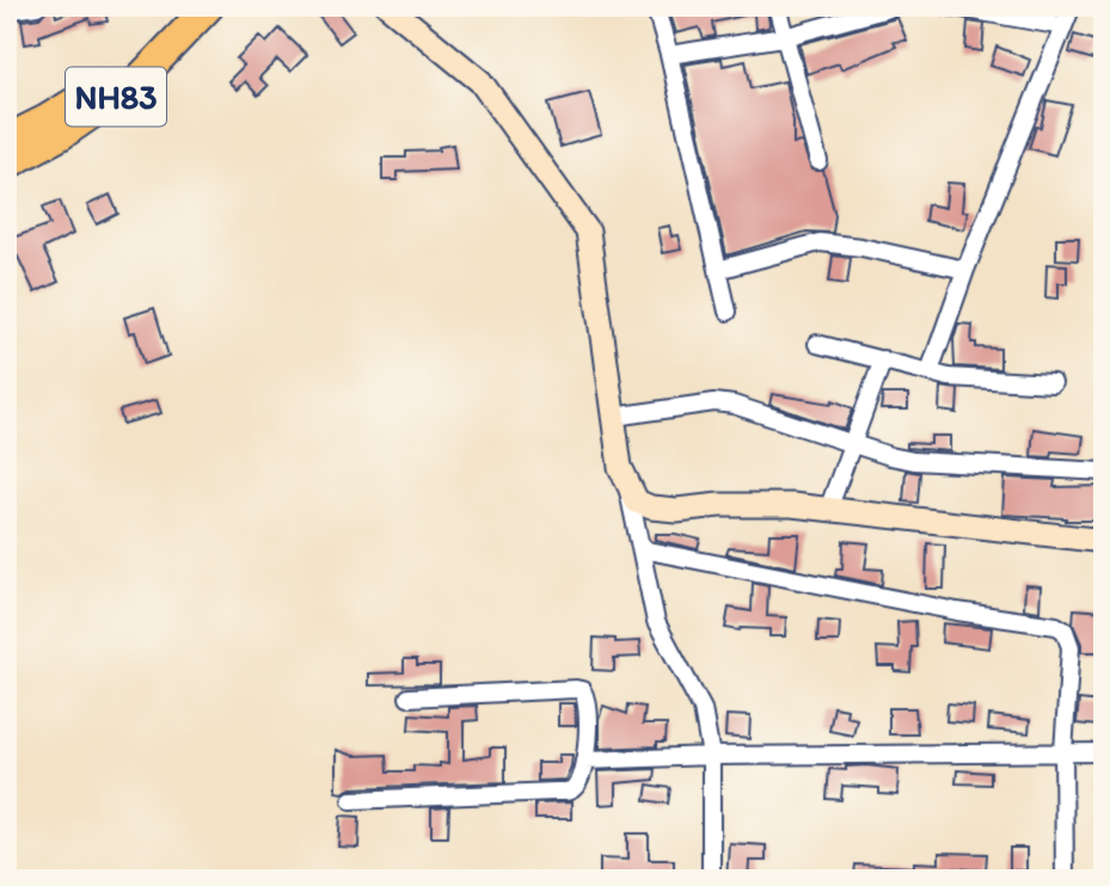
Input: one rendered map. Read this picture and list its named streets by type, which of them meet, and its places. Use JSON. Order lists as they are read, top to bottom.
{
  "streets": {
    "highway": ["NH83"]
  }
}
